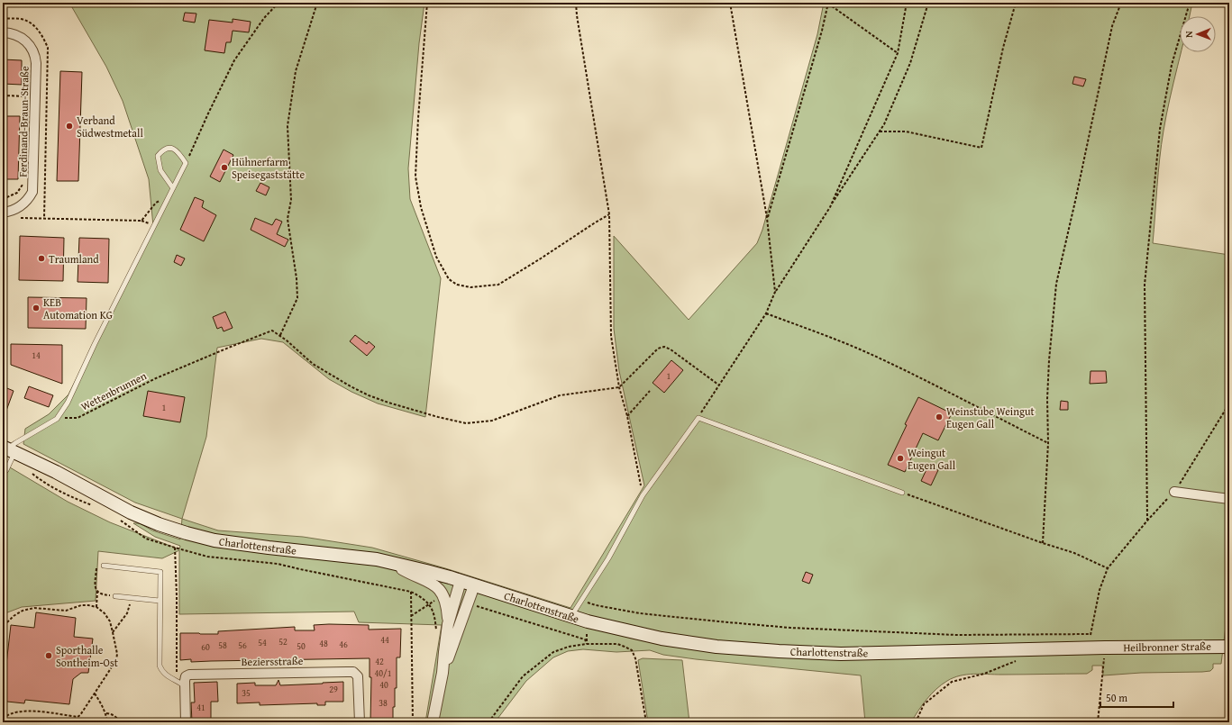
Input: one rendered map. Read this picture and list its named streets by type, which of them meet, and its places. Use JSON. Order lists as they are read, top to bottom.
{
  "streets": {
    "main road": ["Charlottenstraße", "Heilbronner Straße"],
    "street": ["Ferdinand-Braun-Straße", "Beziersstraße"],
    "path": ["Wettenbrunnen"]
  },
  "crossings": [
    ["Charlottenstraße", "Heilbronner Straße"]
  ],
  "places": [
    "Verband Südwestmetall",
    "Hühnerfarm Speisegaststätte",
    "Traumland",
    "KEB Automation KG",
    "Weinstube Weingut Eugen Gall",
    "Weingut Eugen Gall",
    "Sporthalle Sontheim-Ost"
  ],
  "house_numbers": [
    "14",
    "1",
    "1",
    "44",
    "52",
    "54",
    "48",
    "46",
    "58",
    "56",
    "50",
    "60",
    "42",
    "40/1",
    "40",
    "29",
    "35",
    "38",
    "41"
  ],
  "scale_bar": "50 m",
  "north": "left"
}
